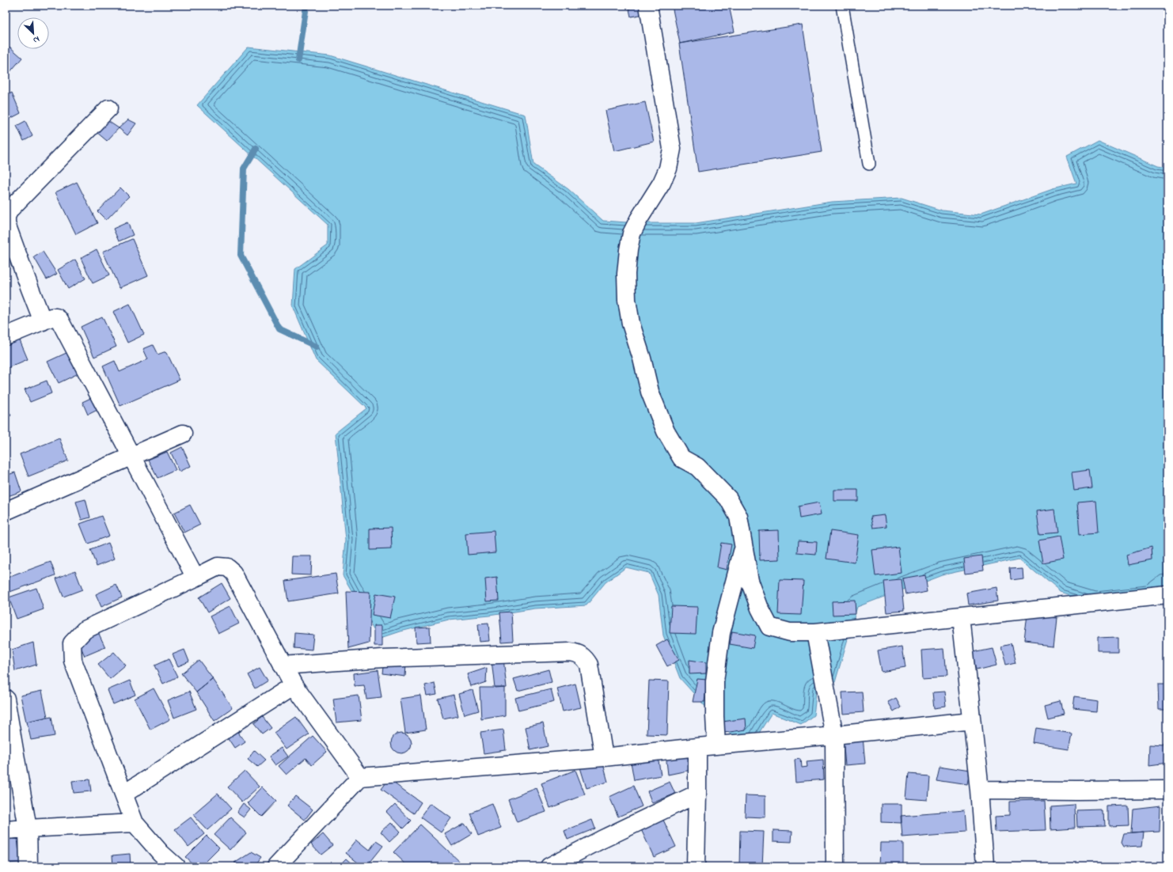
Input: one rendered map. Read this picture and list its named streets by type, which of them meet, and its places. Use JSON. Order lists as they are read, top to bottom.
{
  "north": "bottom right"
}
